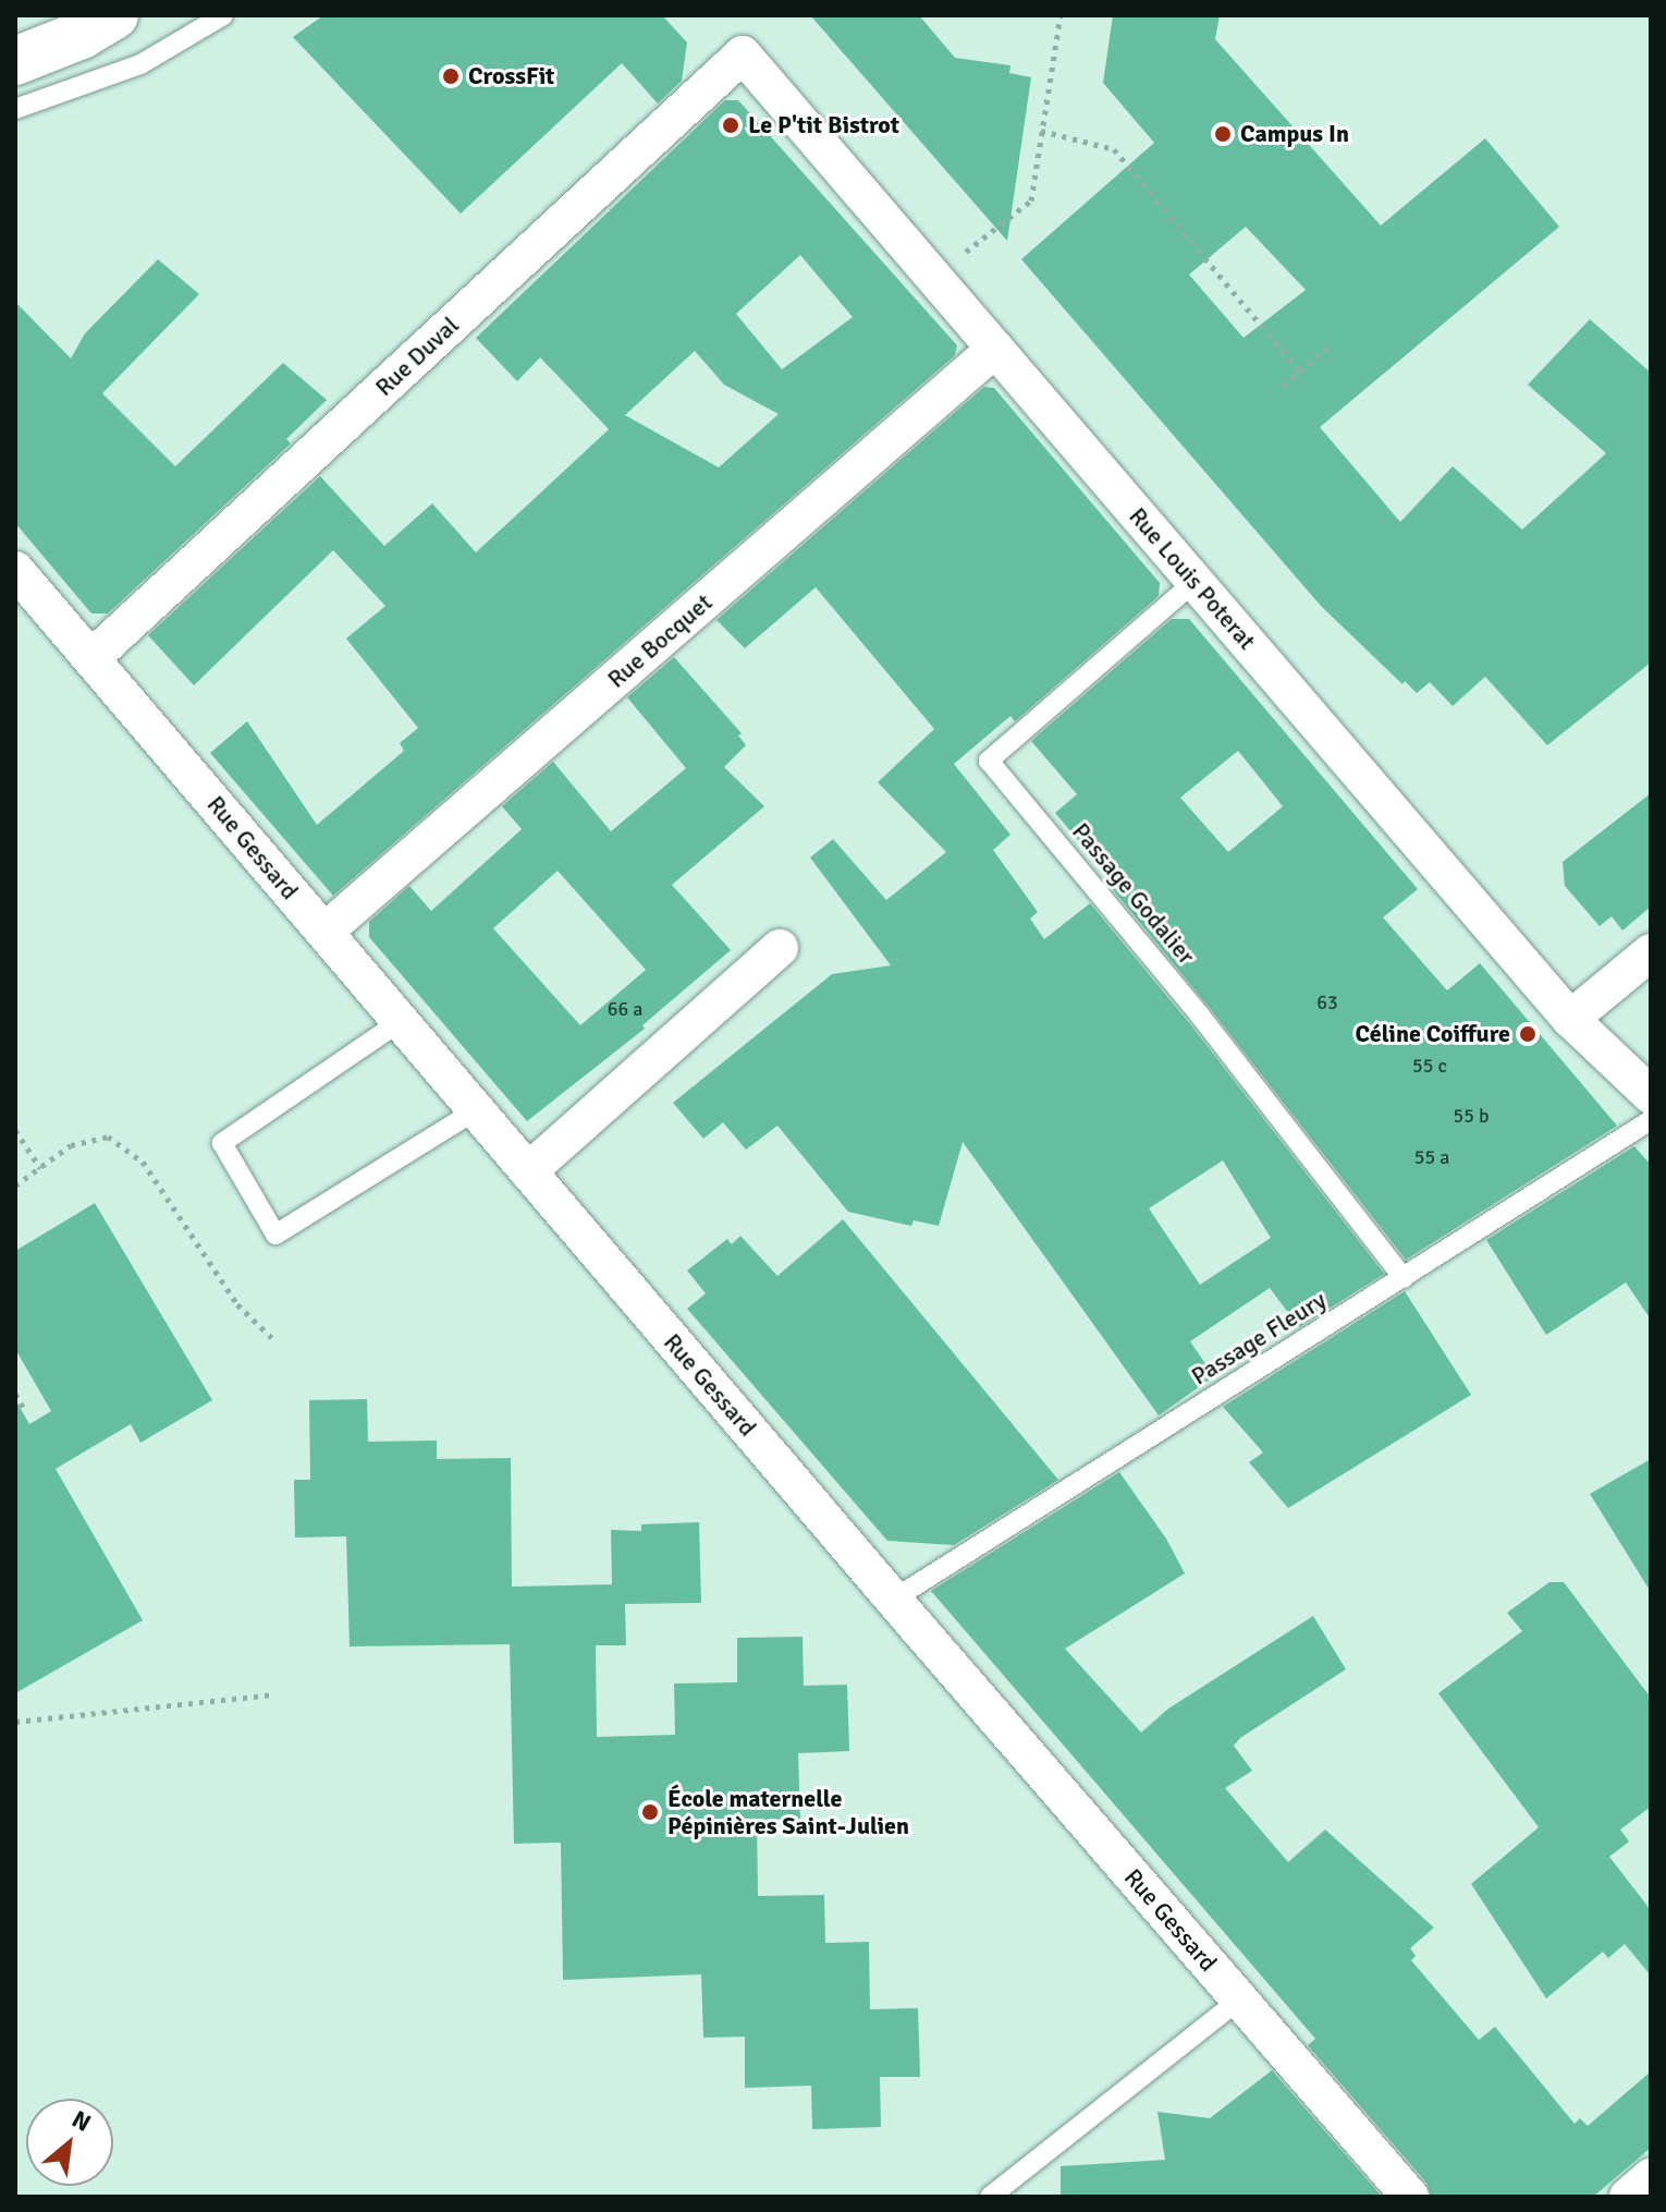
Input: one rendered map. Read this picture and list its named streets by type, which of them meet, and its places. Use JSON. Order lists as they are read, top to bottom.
{
  "streets": {
    "street": [
      "Rue Duval",
      "Rue Louis Poterat",
      "Rue Bocquet",
      "Rue Gessard"
    ],
    "lane": ["Passage Godalier", "Passage Fleury"]
  },
  "crossings": [
    ["Rue Duval", "Rue Louis Poterat"],
    ["Rue Duval", "Rue Gessard"],
    ["Rue Louis Poterat", "Rue Bocquet"],
    ["Rue Louis Poterat", "Passage Godalier"],
    ["Rue Bocquet", "Rue Gessard"],
    ["Rue Gessard", "Passage Fleury"],
    ["Passage Godalier", "Passage Fleury"]
  ],
  "places": [
    "CrossFit",
    "Le P'tit Bistrot",
    "Campus In",
    "Céline Coiffure",
    "École maternelle Pépinières Saint-Julien"
  ],
  "house_numbers": [
    "63",
    "66 a",
    "55 c",
    "55 b",
    "55 a"
  ],
  "north": "top right"
}
